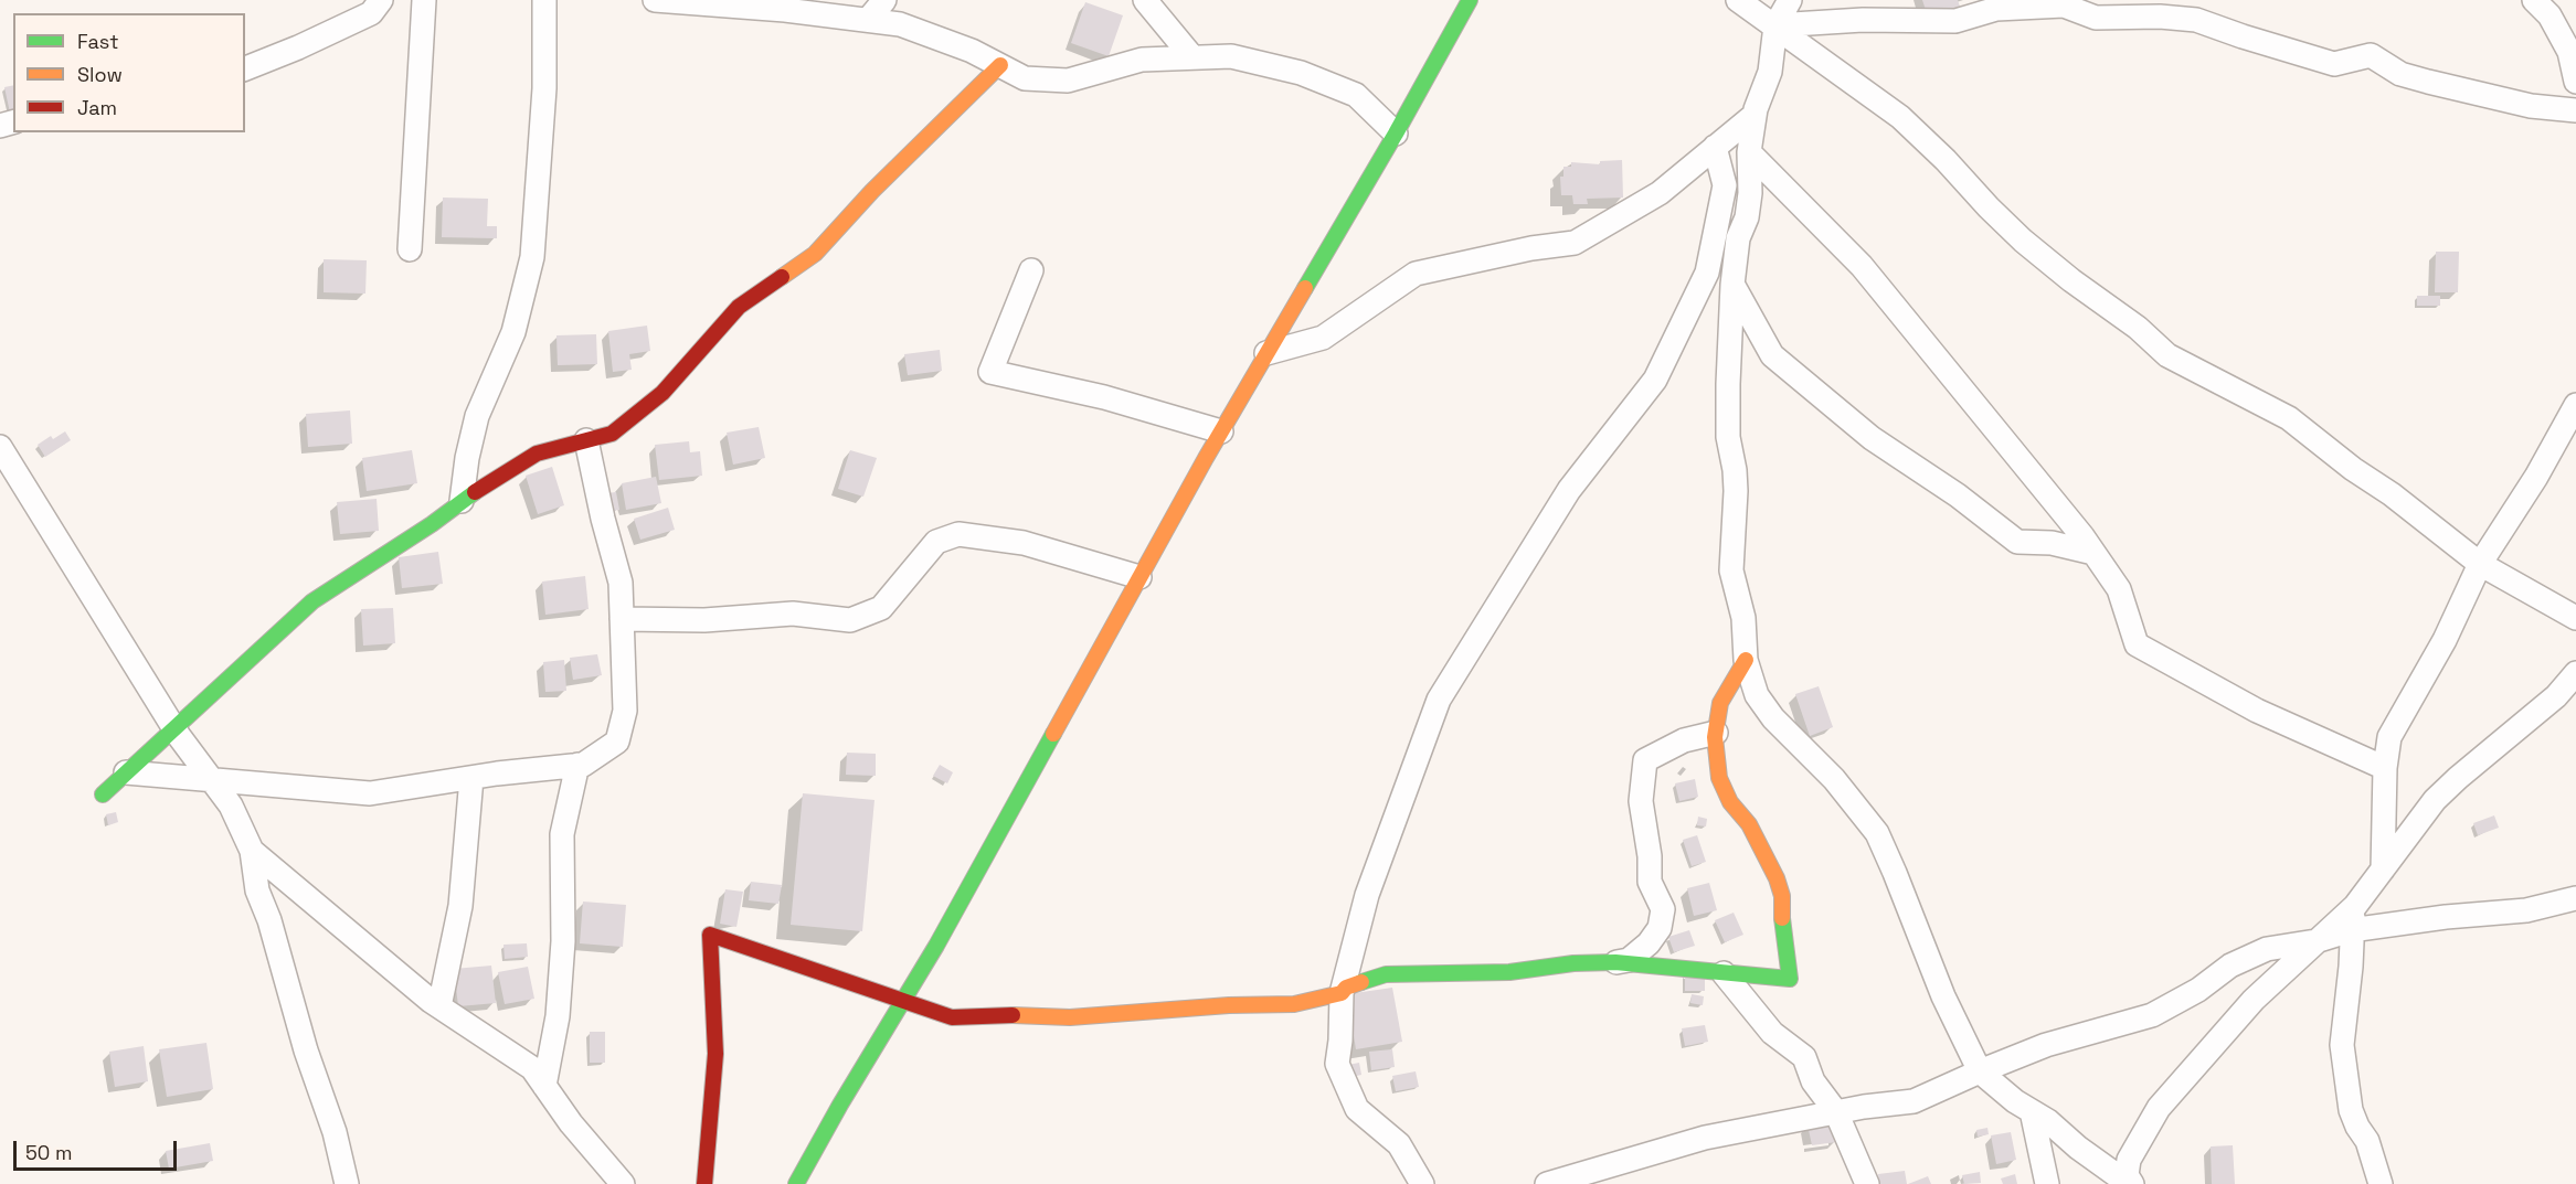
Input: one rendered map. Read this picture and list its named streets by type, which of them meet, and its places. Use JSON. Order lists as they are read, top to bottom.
{
  "legend": ["Fast", "Slow", "Jam"],
  "scale_bar": "50 m"
}
